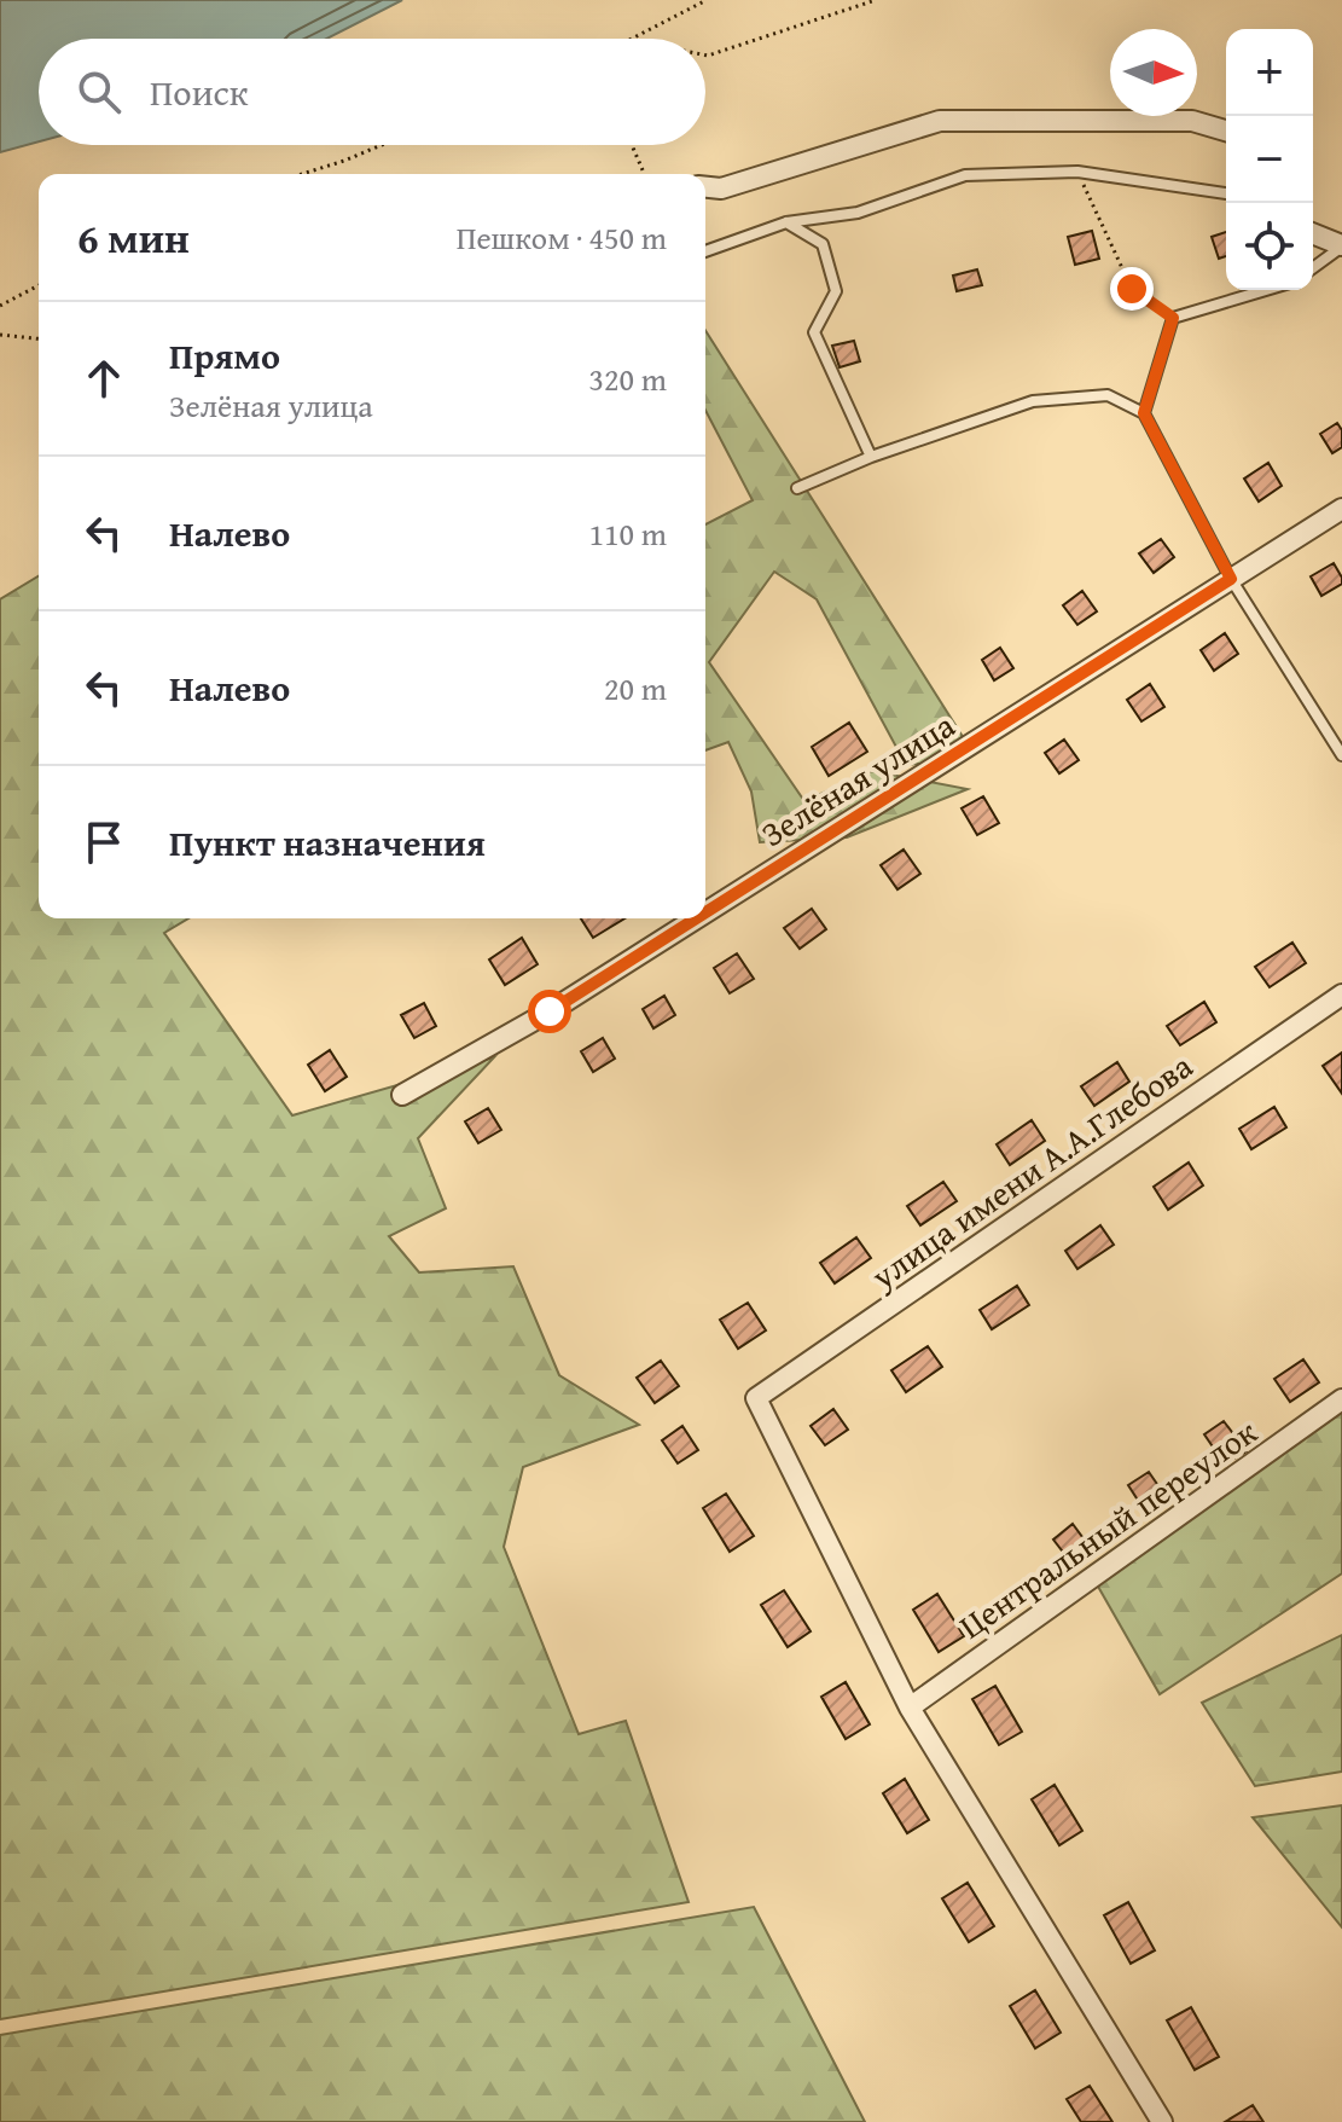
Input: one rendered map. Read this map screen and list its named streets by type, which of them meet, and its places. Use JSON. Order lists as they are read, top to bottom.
{
  "streets": {
    "street": ["Зелёная улица", "улица имени А.А.Глебова", "Центральный переулок"]
  },
  "crossings": [
    ["улица имени А.А.Глебова", "Центральный переулок"]
  ],
  "north": "right",
  "page": {
    "map_buttons": ["+", "−"],
    "search": "Поиск",
    "heading": ["6 мин", "Пешком · 450 m"],
    "list": [
      ["Прямо", "Зелёная улица", "320 m"],
      ["Налево", "110 m"],
      ["Налево", "20 m"],
      "Пункт назначения"
    ]
  }
}
